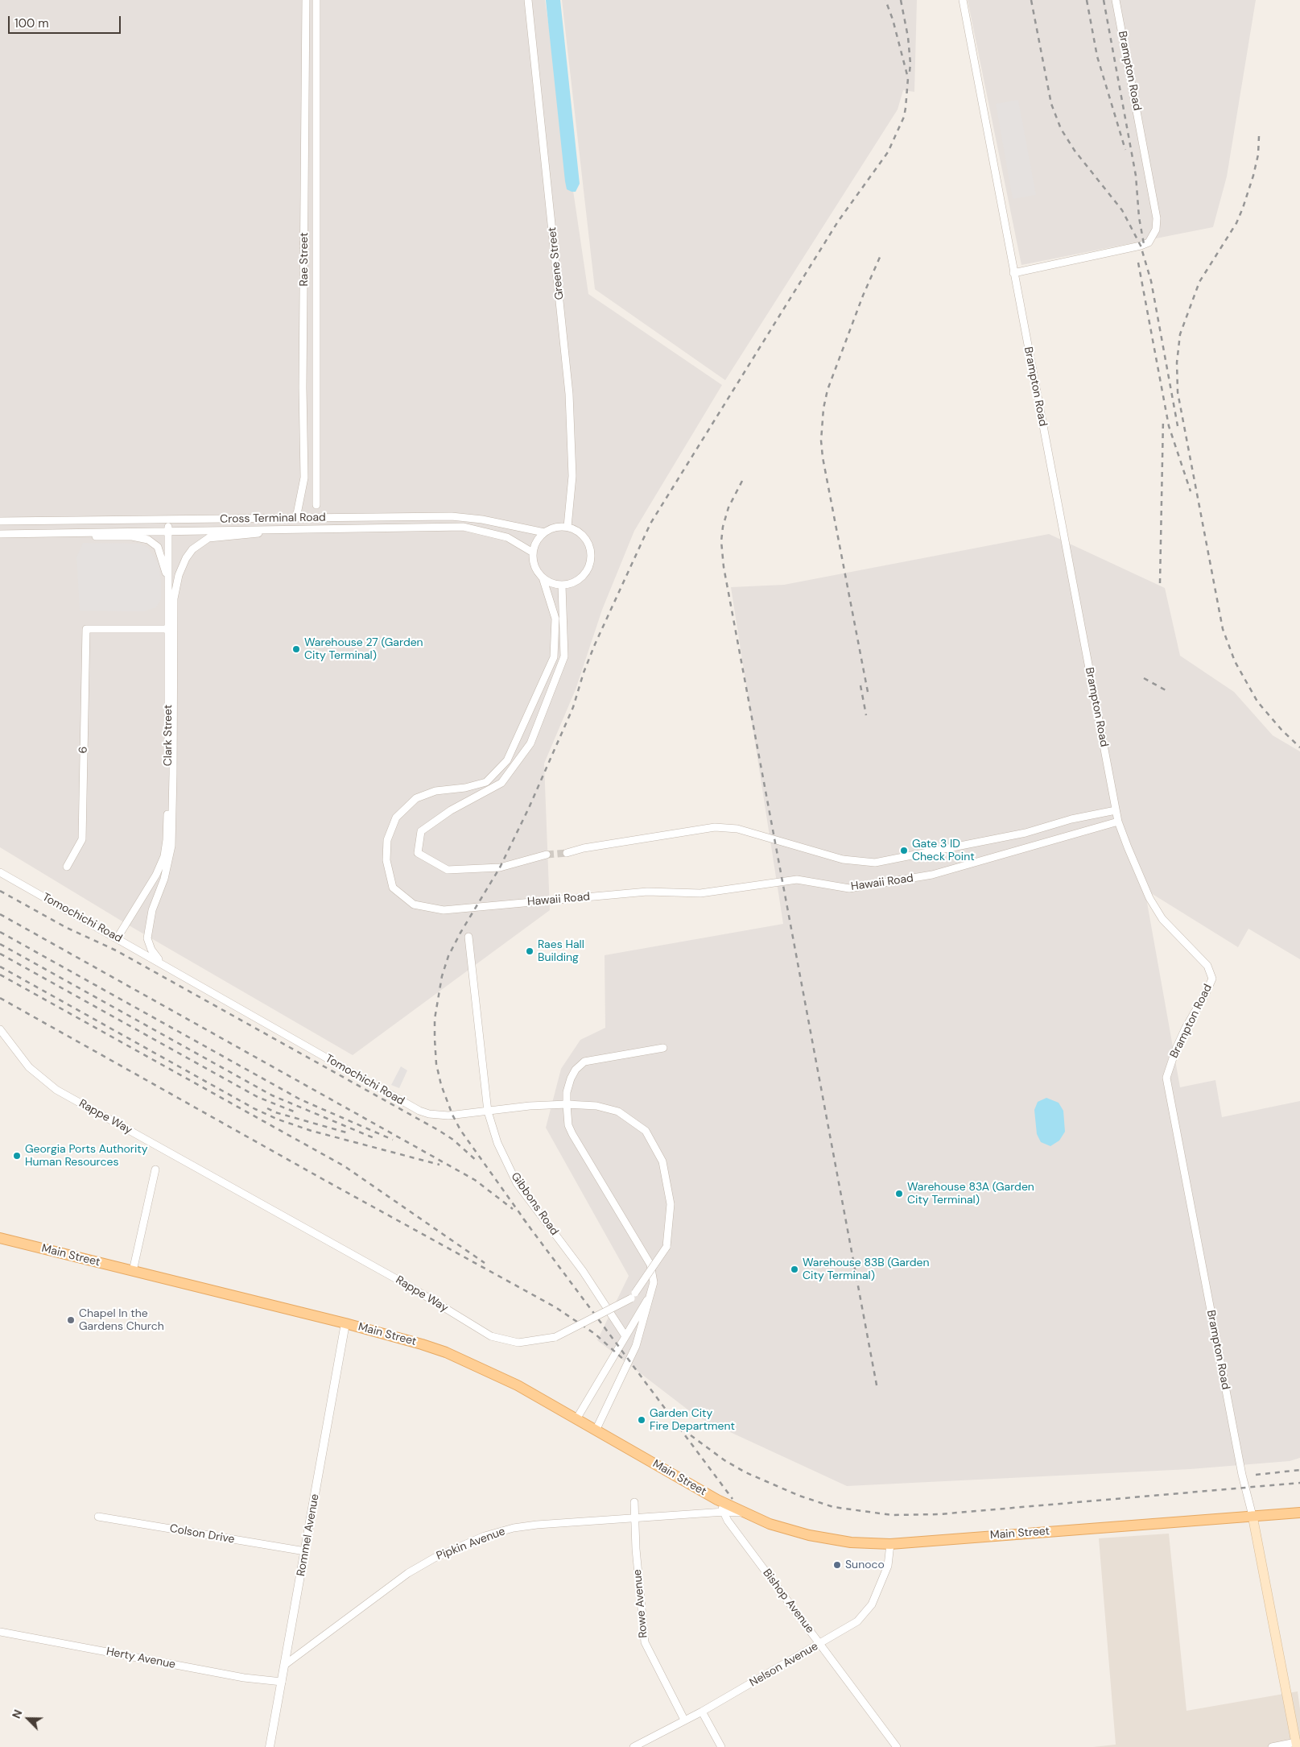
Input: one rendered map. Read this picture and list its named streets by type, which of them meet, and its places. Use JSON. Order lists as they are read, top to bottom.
{
  "streets": {
    "main road": ["Brampton Road", "Main Street"],
    "street": [
      "Rae Street",
      "Greene Street",
      "Cross Terminal Road",
      "Clark Street",
      "6",
      "Hawaii Road",
      "Tomochichi Road",
      "Rappe Way",
      "Gibbons Road",
      "Colson Drive",
      "Rommel Avenue",
      "Pipkin Avenue",
      "Bishop Avenue",
      "Rowe Avenue",
      "Herty Avenue",
      "Nelson Avenue"
    ]
  },
  "crossings": [
    ["Brampton Road", "Hawaii Road"],
    ["Brampton Road", "Main Street"],
    ["Rae Street", "Cross Terminal Road"],
    ["Greene Street", "Cross Terminal Road"],
    ["Greene Street", "Hawaii Road"],
    ["Cross Terminal Road", "Clark Street"],
    ["Cross Terminal Road", "Hawaii Road"],
    ["Clark Street", "6"],
    ["Clark Street", "Tomochichi Road"],
    ["Tomochichi Road", "Rappe Way"],
    ["Tomochichi Road", "Gibbons Road"],
    ["Main Street", "Rommel Avenue"],
    ["Main Street", "Pipkin Avenue"],
    ["Main Street", "Bishop Avenue"],
    ["Main Street", "Nelson Avenue"],
    ["Colson Drive", "Rommel Avenue"],
    ["Rommel Avenue", "Pipkin Avenue"],
    ["Rommel Avenue", "Herty Avenue"],
    ["Pipkin Avenue", "Bishop Avenue"],
    ["Pipkin Avenue", "Rowe Avenue"],
    ["Bishop Avenue", "Nelson Avenue"],
    ["Rowe Avenue", "Nelson Avenue"]
  ],
  "places": [
    "Warehouse 27 (Garden City Terminal)",
    "Gate 3 ID Check Point",
    "Raes Hall Building",
    "Georgia Ports Authority Human Resources",
    "Warehouse 83A (Garden City Terminal)",
    "Warehouse 83B (Garden City Terminal)",
    "Chapel In the Gardens Church",
    "Garden City Fire Department",
    "Sunoco"
  ],
  "scale_bar": "100 m",
  "north": "top left"
}
